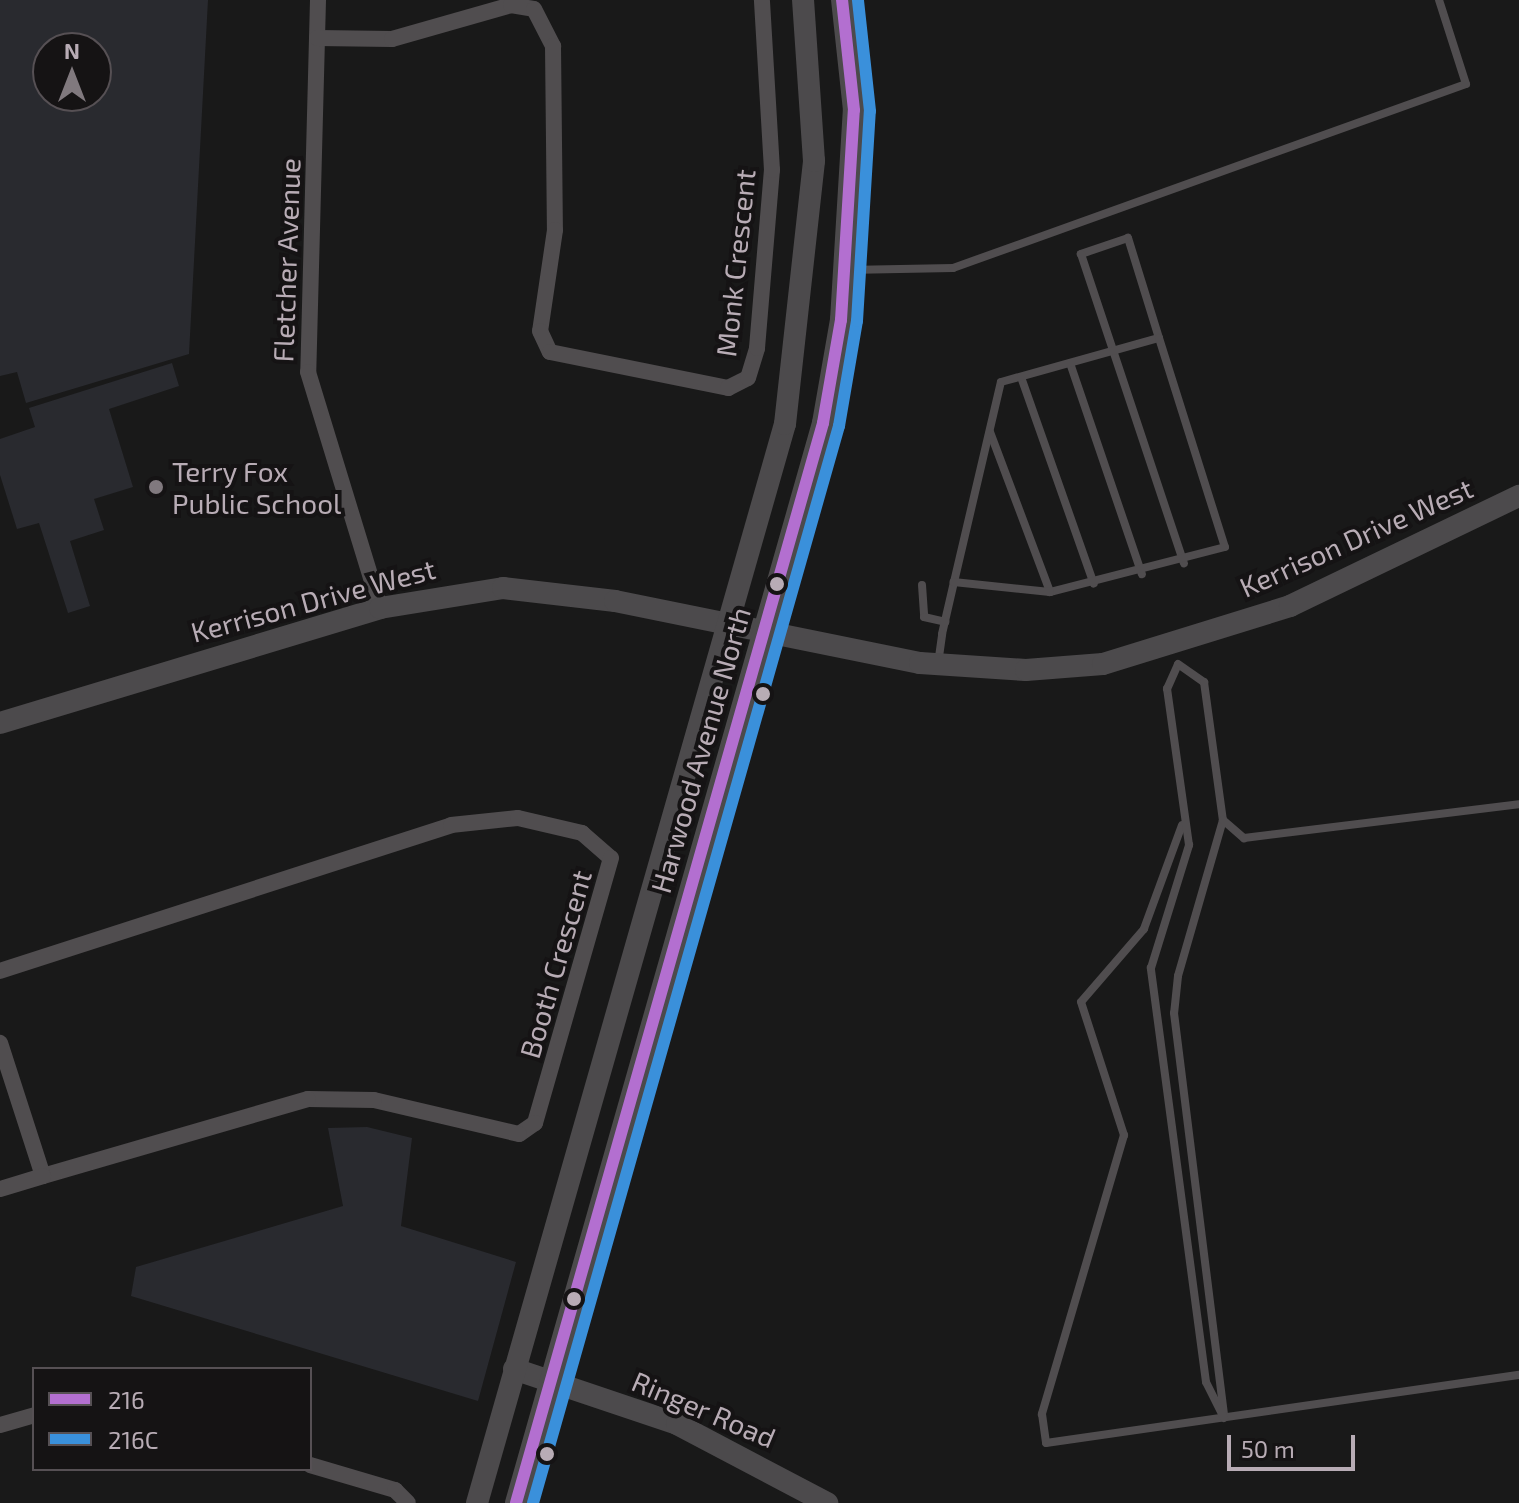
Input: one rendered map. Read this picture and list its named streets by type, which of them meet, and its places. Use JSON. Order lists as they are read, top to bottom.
{
  "streets": {
    "main road": ["Kerrison Drive West", "Harwood Avenue North", "Ringer Road"],
    "street": ["Fletcher Avenue", "Monk Crescent", "Booth Crescent"]
  },
  "crossings": [
    ["Fletcher Avenue", "Monk Crescent"],
    ["Fletcher Avenue", "Kerrison Drive West"],
    ["Kerrison Drive West", "Harwood Avenue North"],
    ["Harwood Avenue North", "Ringer Road"]
  ],
  "places": ["Terry Fox Public School"],
  "lines": ["transit line 216", "transit line 216C"],
  "legend": ["216", "216C"],
  "scale_bar": "50 m",
  "north": "top"
}
